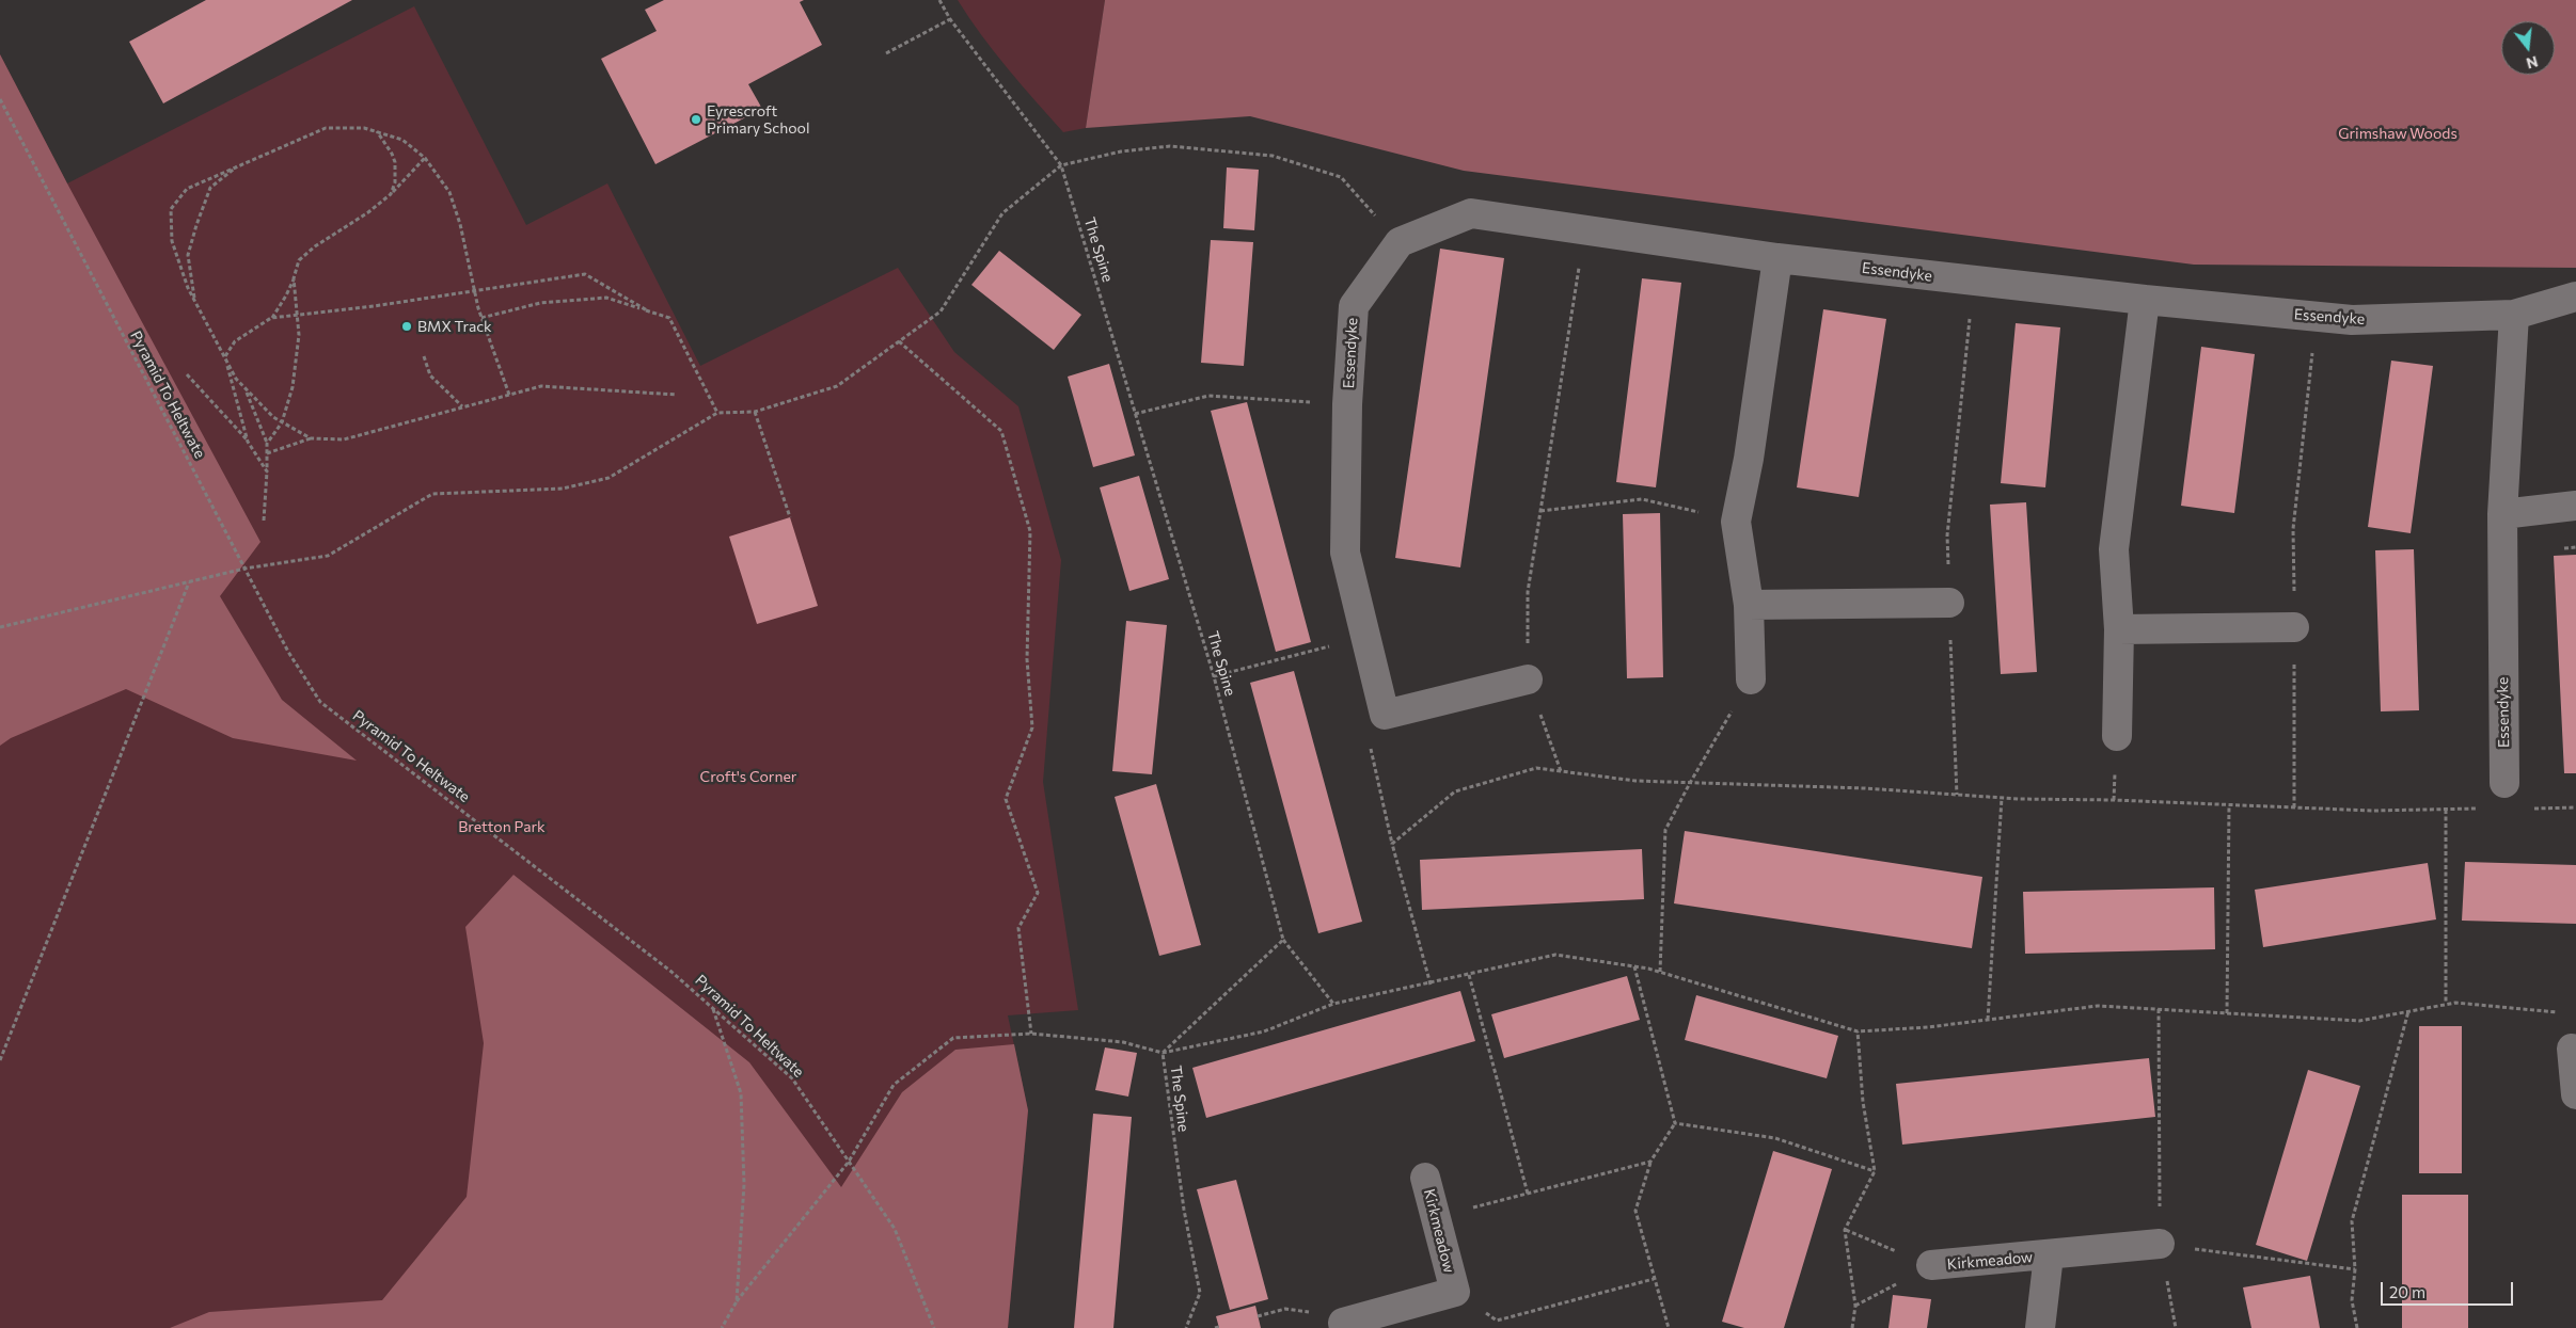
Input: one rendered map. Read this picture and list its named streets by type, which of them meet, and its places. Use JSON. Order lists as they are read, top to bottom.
{
  "streets": {
    "street": ["Essendyke", "Kirkmeadow"],
    "path": ["The Spine", "Pyramid To Heltwate"]
  },
  "parks": ["Grimshaw Woods", "Croft's Corner", "Bretton Park"],
  "places": ["Eyrescroft Primary School", "BMX Track"],
  "scale_bar": "20 m",
  "north": "bottom"
}
